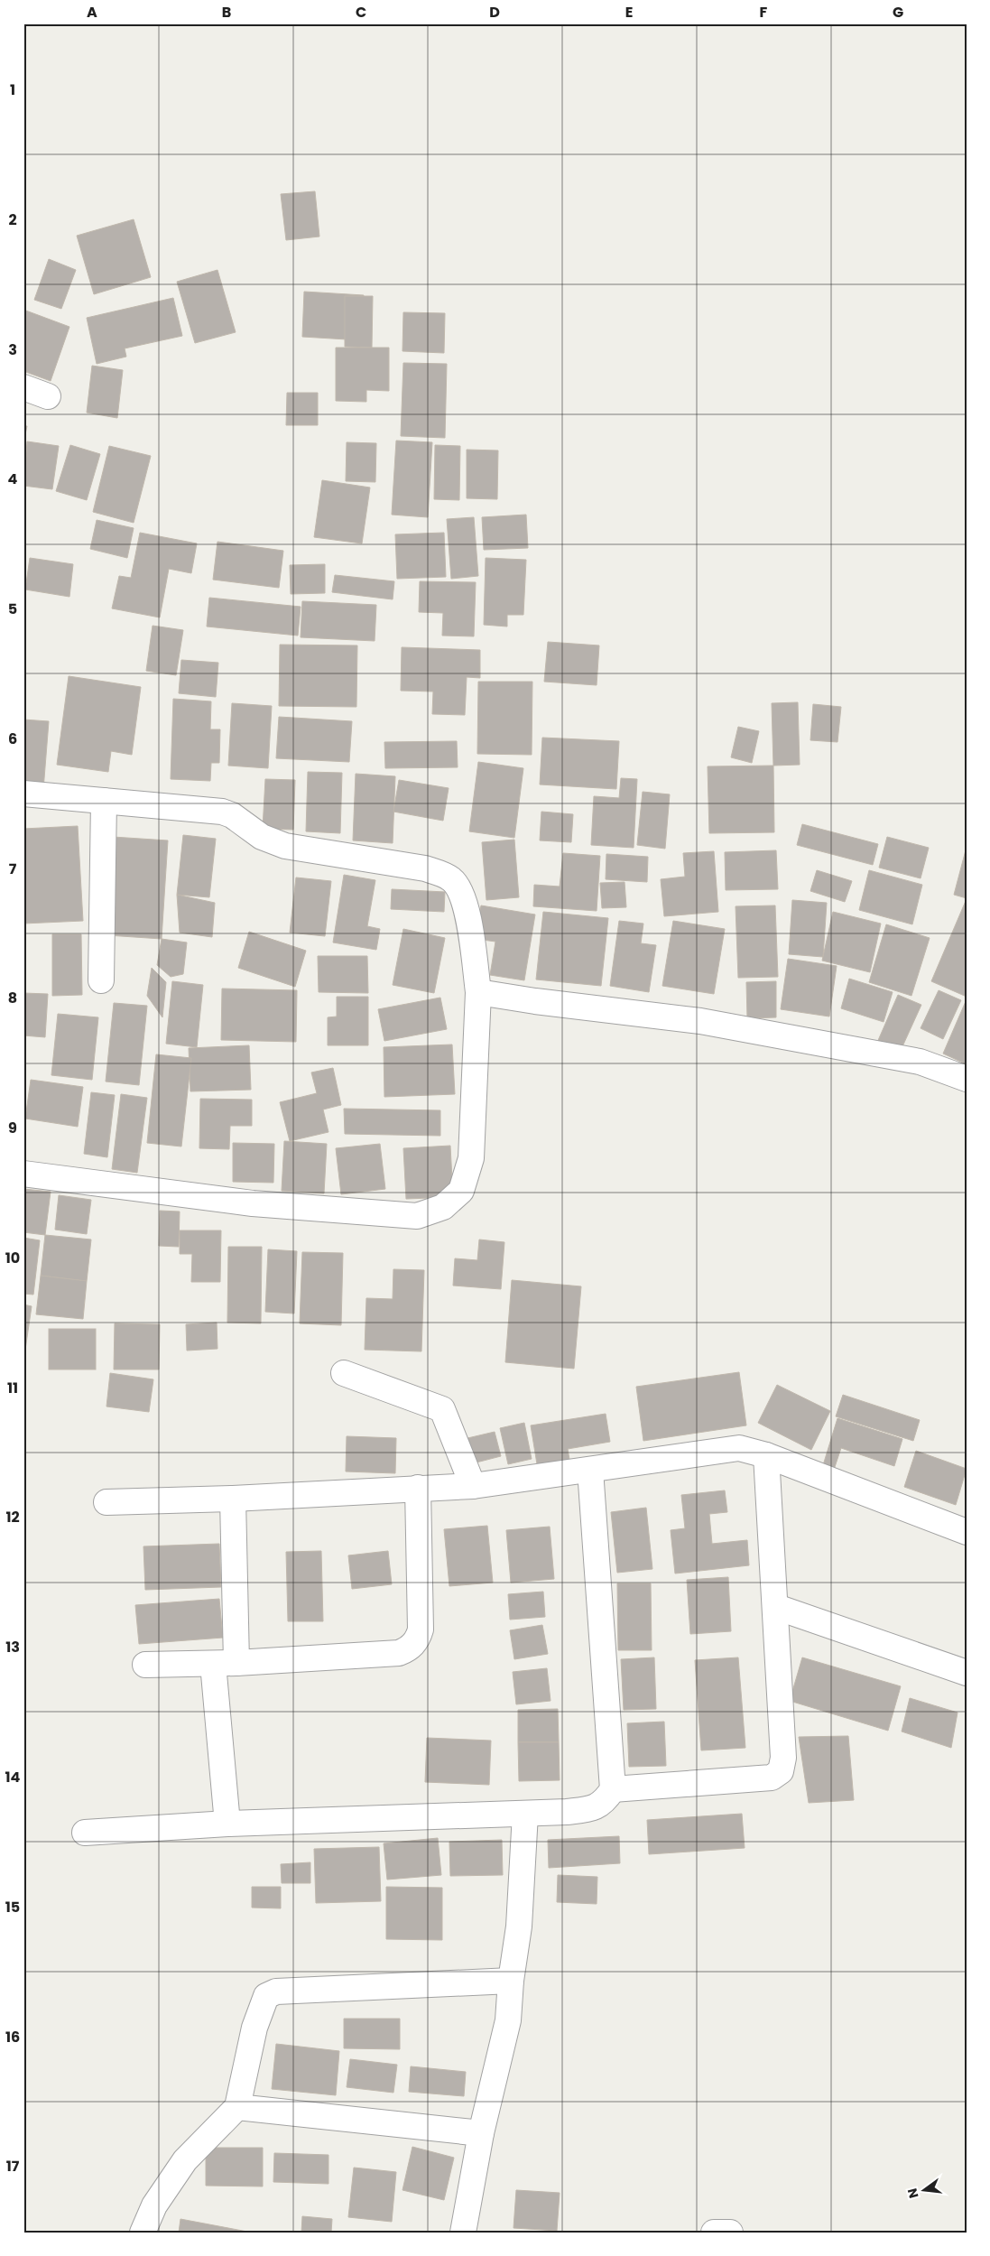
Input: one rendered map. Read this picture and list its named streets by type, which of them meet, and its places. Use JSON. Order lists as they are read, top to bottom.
{
  "north": "left",
  "grid": {
    "columns": [
      "A",
      "B",
      "C",
      "D",
      "E",
      "F",
      "G"
    ],
    "rows": [
      "1",
      "2",
      "3",
      "4",
      "5",
      "6",
      "7",
      "8",
      "9",
      "10",
      "11",
      "12",
      "13",
      "14",
      "15",
      "16",
      "17"
    ]
  }
}
